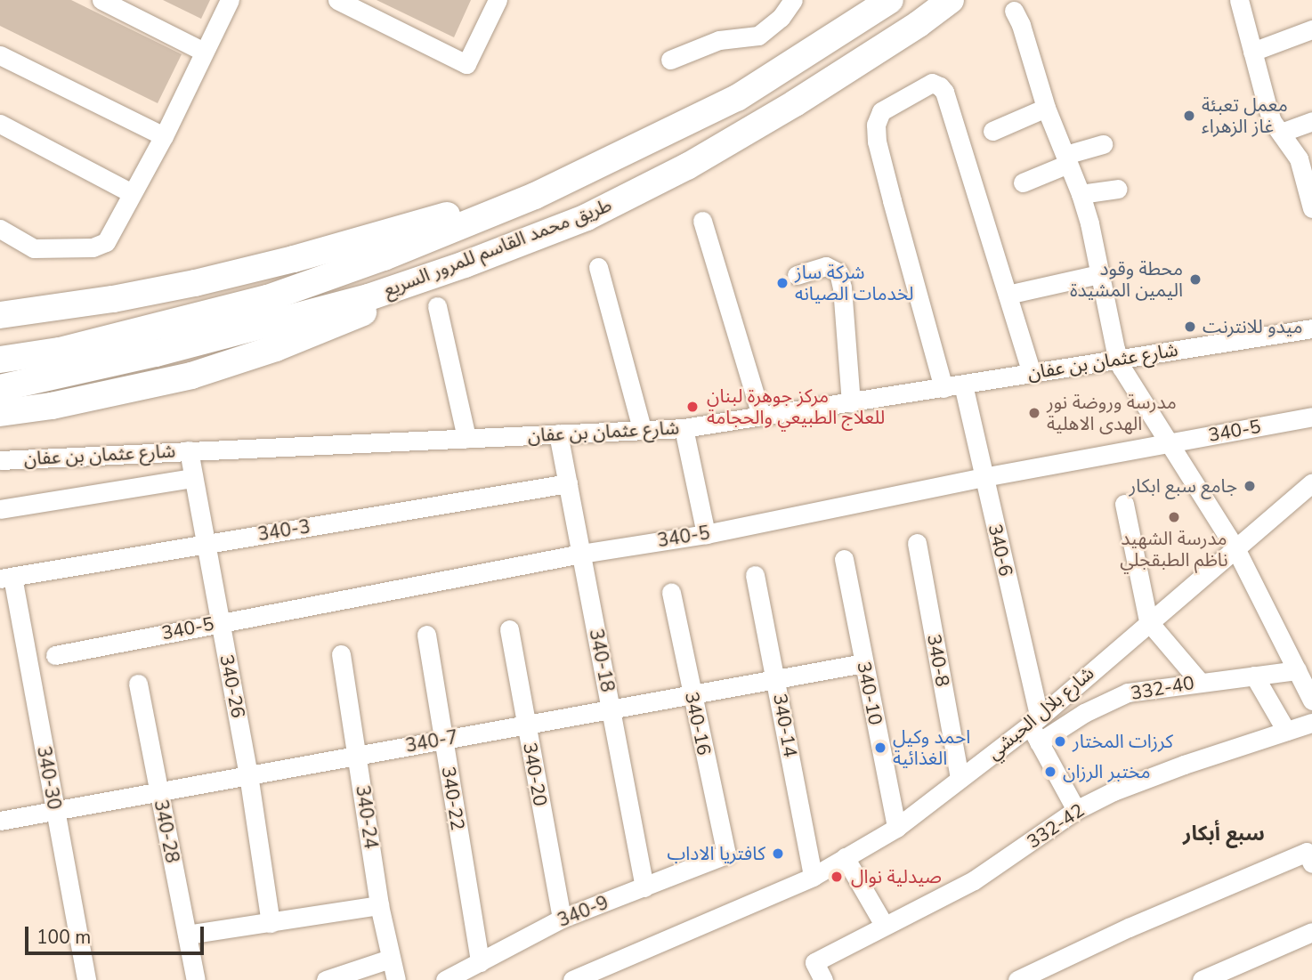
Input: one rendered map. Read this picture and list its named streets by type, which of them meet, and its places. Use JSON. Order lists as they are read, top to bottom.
{
  "streets": {
    "highway": ["طريق محمد القاسم للمرور السريع"],
    "street": [
      "شارع عثمان بن عفان",
      "340-5",
      "340-3",
      "340-6",
      "340-18",
      "340-8",
      "340-26",
      "332-40",
      "340-10",
      "شارع بلال الحبشي",
      "340-16",
      "340-14",
      "340-7",
      "340-20",
      "340-30",
      "340-22",
      "340-24",
      "332-42",
      "340-28",
      "340-9"
    ]
  },
  "crossings": [
    ["شارع عثمان بن عفان", "340-6"],
    ["شارع عثمان بن عفان", "340-18"],
    ["شارع عثمان بن عفان", "340-26"],
    ["340-5", "340-6"],
    ["340-5", "340-18"],
    ["340-5", "340-26"],
    ["340-3", "340-18"],
    ["340-3", "340-26"],
    ["340-3", "340-30"],
    ["340-6", "332-40"],
    ["340-6", "شارع بلال الحبشي"],
    ["340-6", "332-42"],
    ["340-18", "340-7"],
    ["340-18", "340-9"],
    ["340-8", "شارع بلال الحبشي"],
    ["340-26", "340-7"],
    ["340-10", "شارع بلال الحبشي"],
    ["340-10", "340-7"],
    ["شارع بلال الحبشي", "340-14"],
    ["340-16", "340-7"],
    ["340-16", "340-9"],
    ["340-14", "340-7"],
    ["340-7", "340-20"],
    ["340-7", "340-30"],
    ["340-7", "340-22"],
    ["340-7", "340-24"],
    ["340-7", "340-28"],
    ["340-20", "340-9"],
    ["340-22", "340-9"]
  ],
  "districts": ["سبع أبكار"],
  "places": [
    "معمل تعبئة غاز الزهراء",
    "محطة وقود اليمين المشيدة",
    "شركة ساز لخدمات الصيانه",
    "ميدو للانترنت",
    "مركز جوهرة لبنان للعلاج الطبيعي والحجامة",
    "مدرسة وروضة نور الهدى الاهلية",
    "جامع سبع ابكار",
    "مدرسة الشهيد ناظم الطبقجلي",
    "كرزات المختار",
    "احمد وكيل الغذائية",
    "مختبر الرزان",
    "كافتريا الاداب",
    "صيدلية نوال"
  ],
  "scale_bar": "100 m"
}
